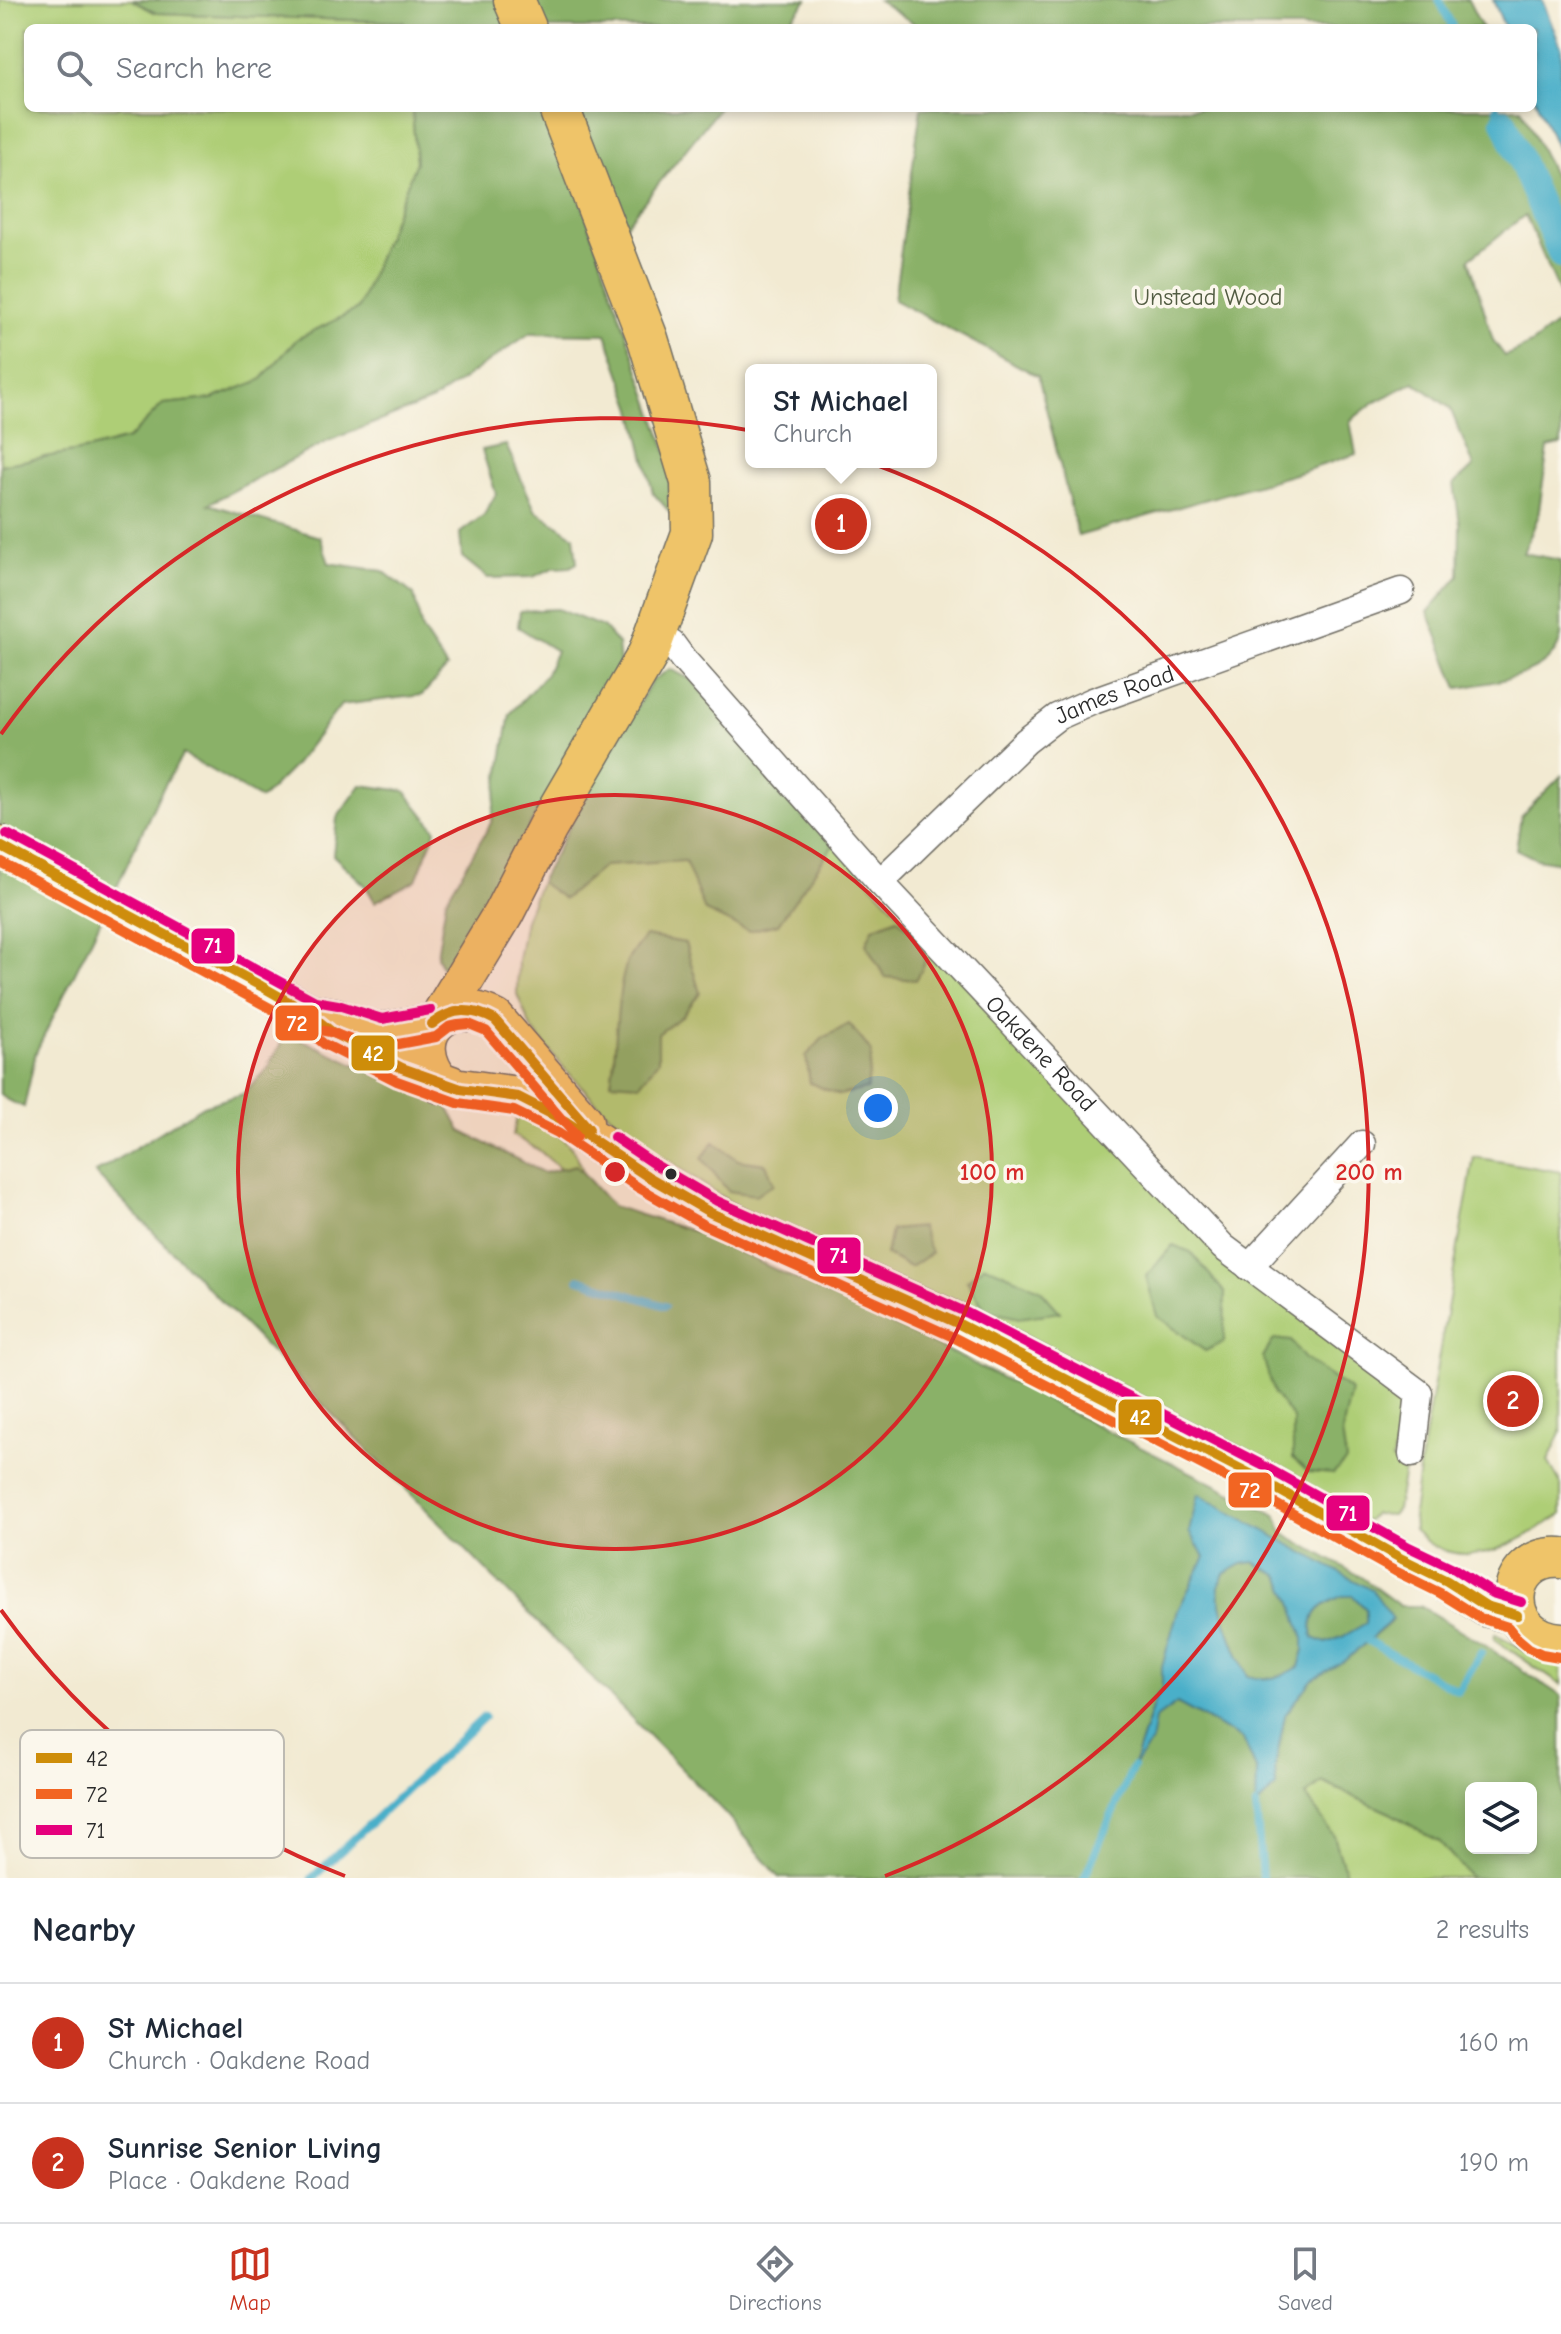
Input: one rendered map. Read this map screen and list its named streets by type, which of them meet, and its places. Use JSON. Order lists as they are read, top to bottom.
{
  "streets": {
    "street": ["James Road", "Oakdene Road"]
  },
  "crossings": [
    ["James Road", "Oakdene Road"]
  ],
  "parks": ["Unstead Wood"],
  "lines": ["transit line 71", "transit line 42", "transit line 72"],
  "legend": ["42", "72", "71"],
  "page": {
    "search": "Search here",
    "popup": ["St Michael", "Church"],
    "pins": ["1", "2"],
    "heading": ["Nearby", "2 results"],
    "list": [
      {
        "mark": "1",
        "name": "St Michael",
        "note": "Church · Oakdene Road",
        "value": "160 m"
      },
      {
        "mark": "2",
        "name": "Sunrise Senior Living",
        "note": "Place · Oakdene Road",
        "value": "190 m"
      }
    ],
    "nav": ["Map", "Directions", "Saved"]
  },
  "rings": ["100 m", "200 m"]
}
